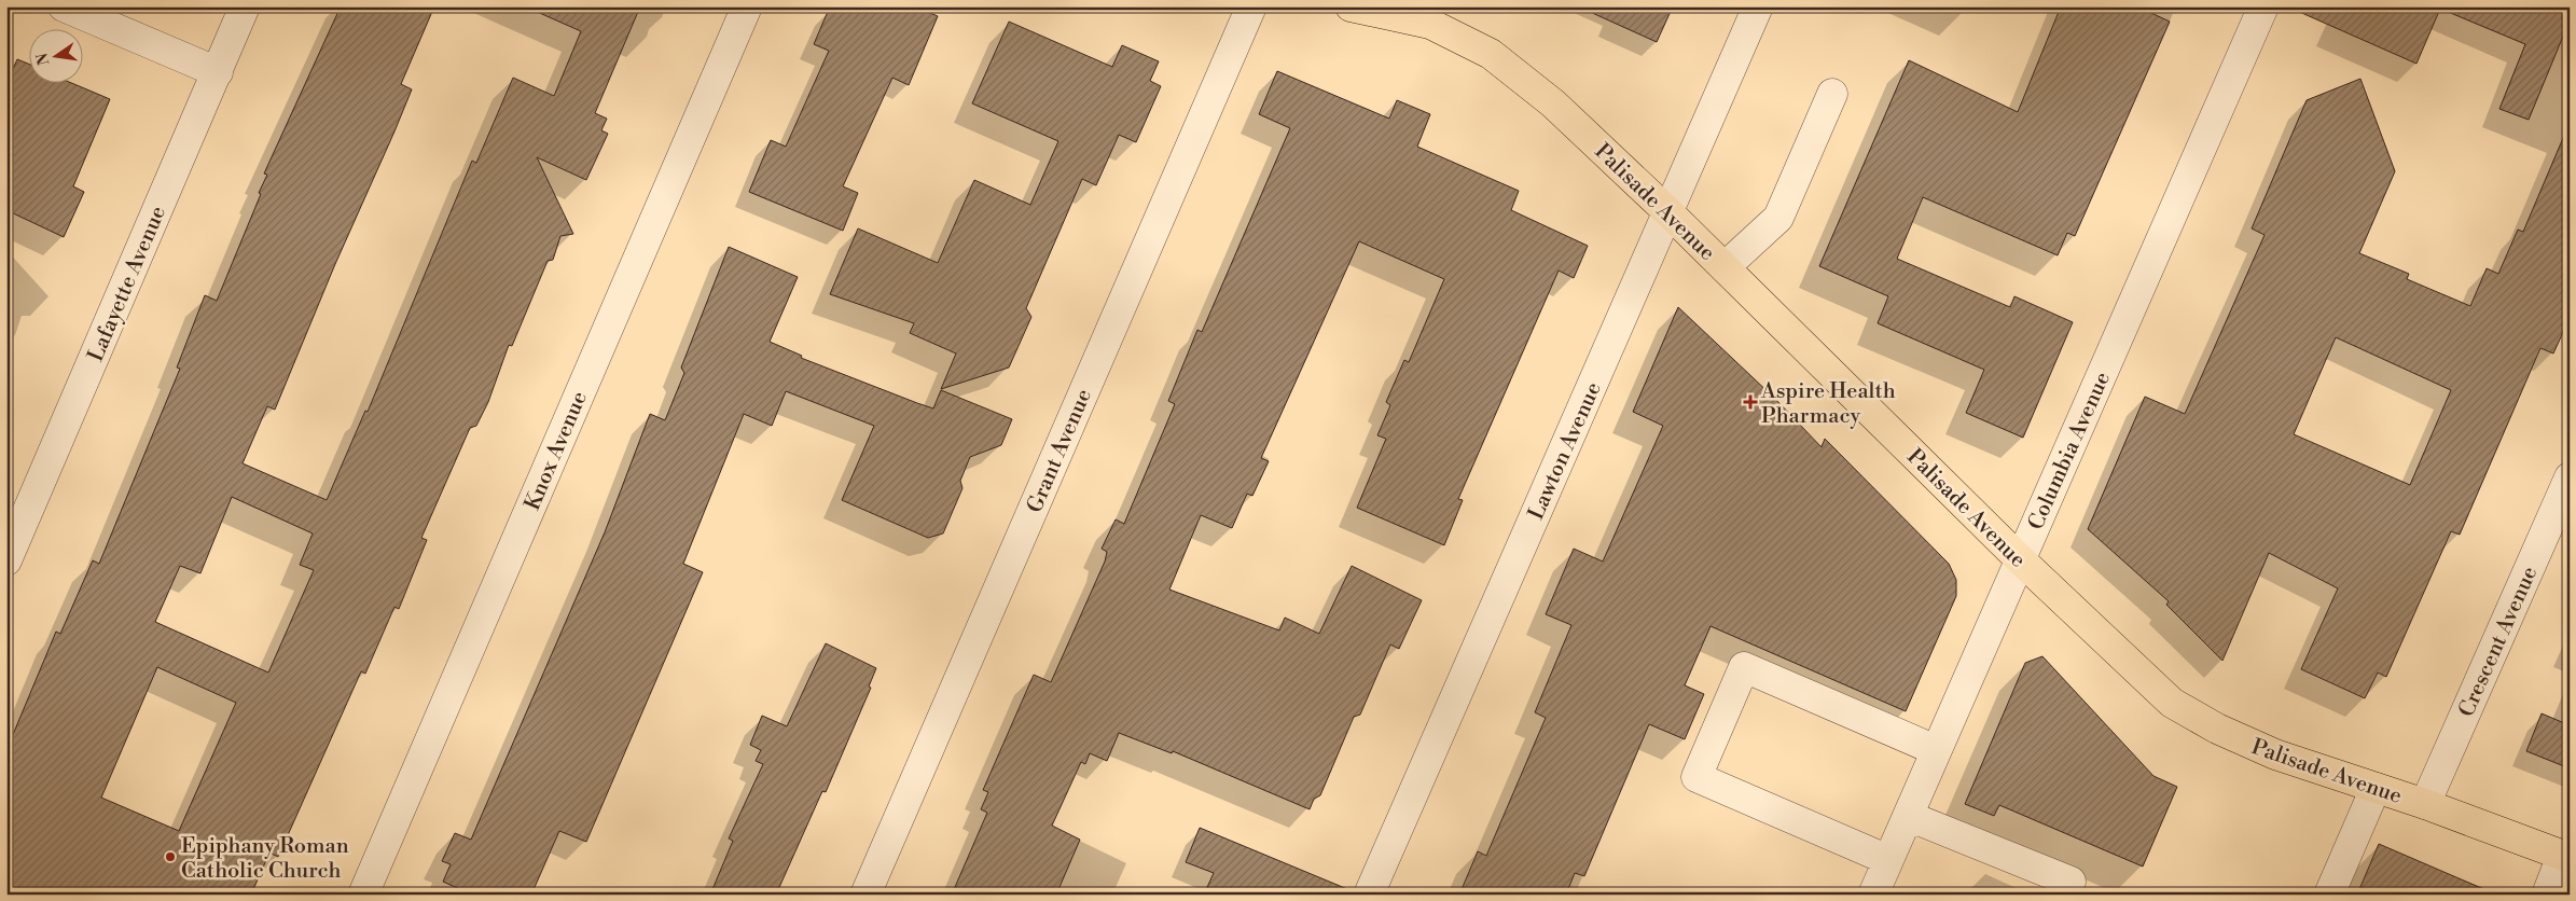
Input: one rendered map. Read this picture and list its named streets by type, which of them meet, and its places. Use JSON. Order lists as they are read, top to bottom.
{
  "streets": {
    "main road": ["Palisade Avenue"],
    "street": [
      "Lafayette Avenue",
      "Knox Avenue",
      "Grant Avenue",
      "Lawton Avenue",
      "Columbia Avenue",
      "Crescent Avenue"
    ]
  },
  "crossings": [
    ["Palisade Avenue", "Lawton Avenue"],
    ["Palisade Avenue", "Columbia Avenue"],
    ["Palisade Avenue", "Crescent Avenue"]
  ],
  "places": {
    "health": ["Aspire Health Pharmacy"],
    "other": ["Epiphany Roman Catholic Church"]
  },
  "north": "left"
}
